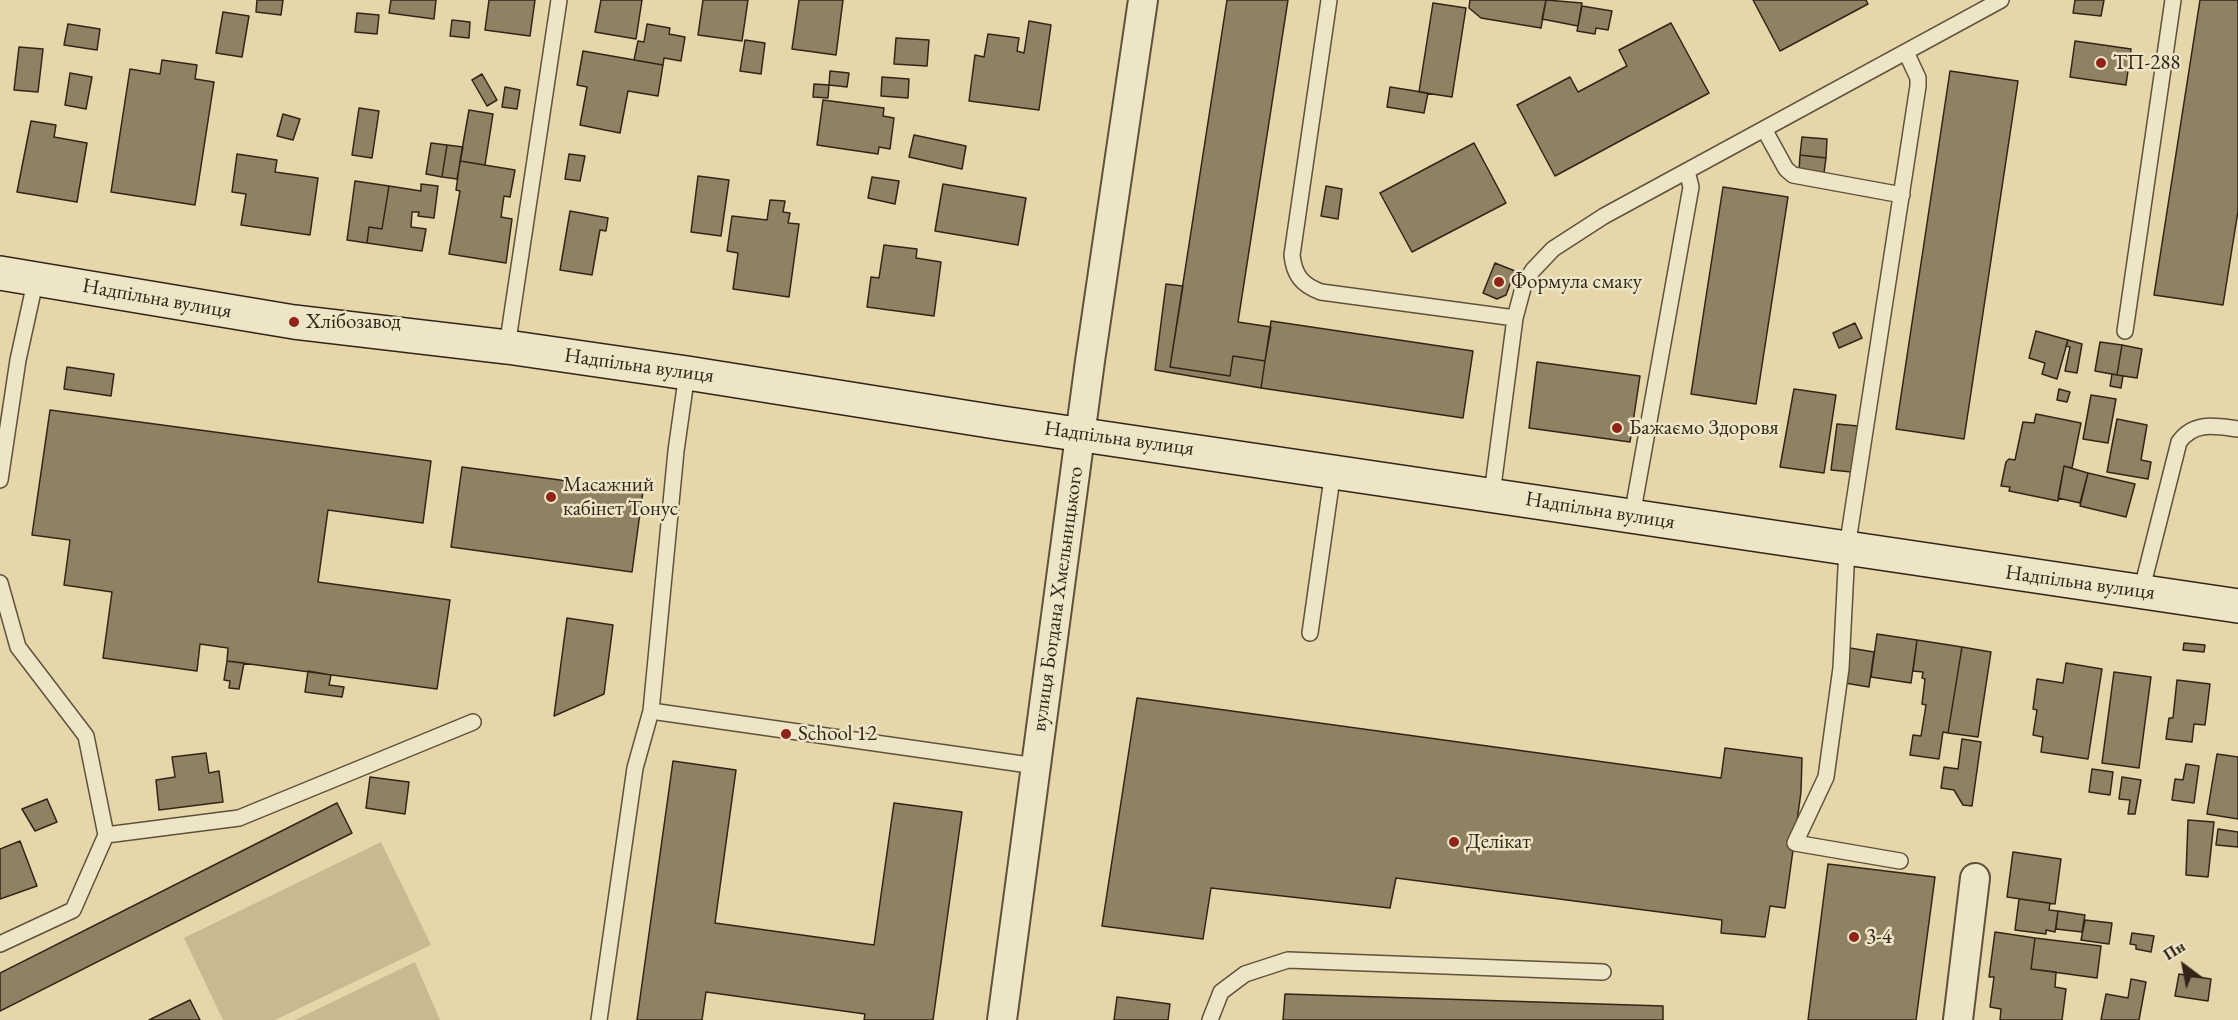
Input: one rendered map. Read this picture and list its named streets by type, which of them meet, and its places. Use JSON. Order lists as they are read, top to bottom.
{
  "streets": {
    "main road": ["Надпільна вулиця"],
    "street": ["вулиця Богдана Хмельницького"]
  },
  "crossings": [
    ["Надпільна вулиця", "вулиця Богдана Хмельницького"]
  ],
  "places": [
    "ТП-288",
    "Формула смаку",
    "Хлібозавод",
    "Бажаємо Здоровя",
    "Масажний кабінет Тонус",
    "School 12",
    "Делікат",
    "3-4"
  ],
  "north": "top left"
}
